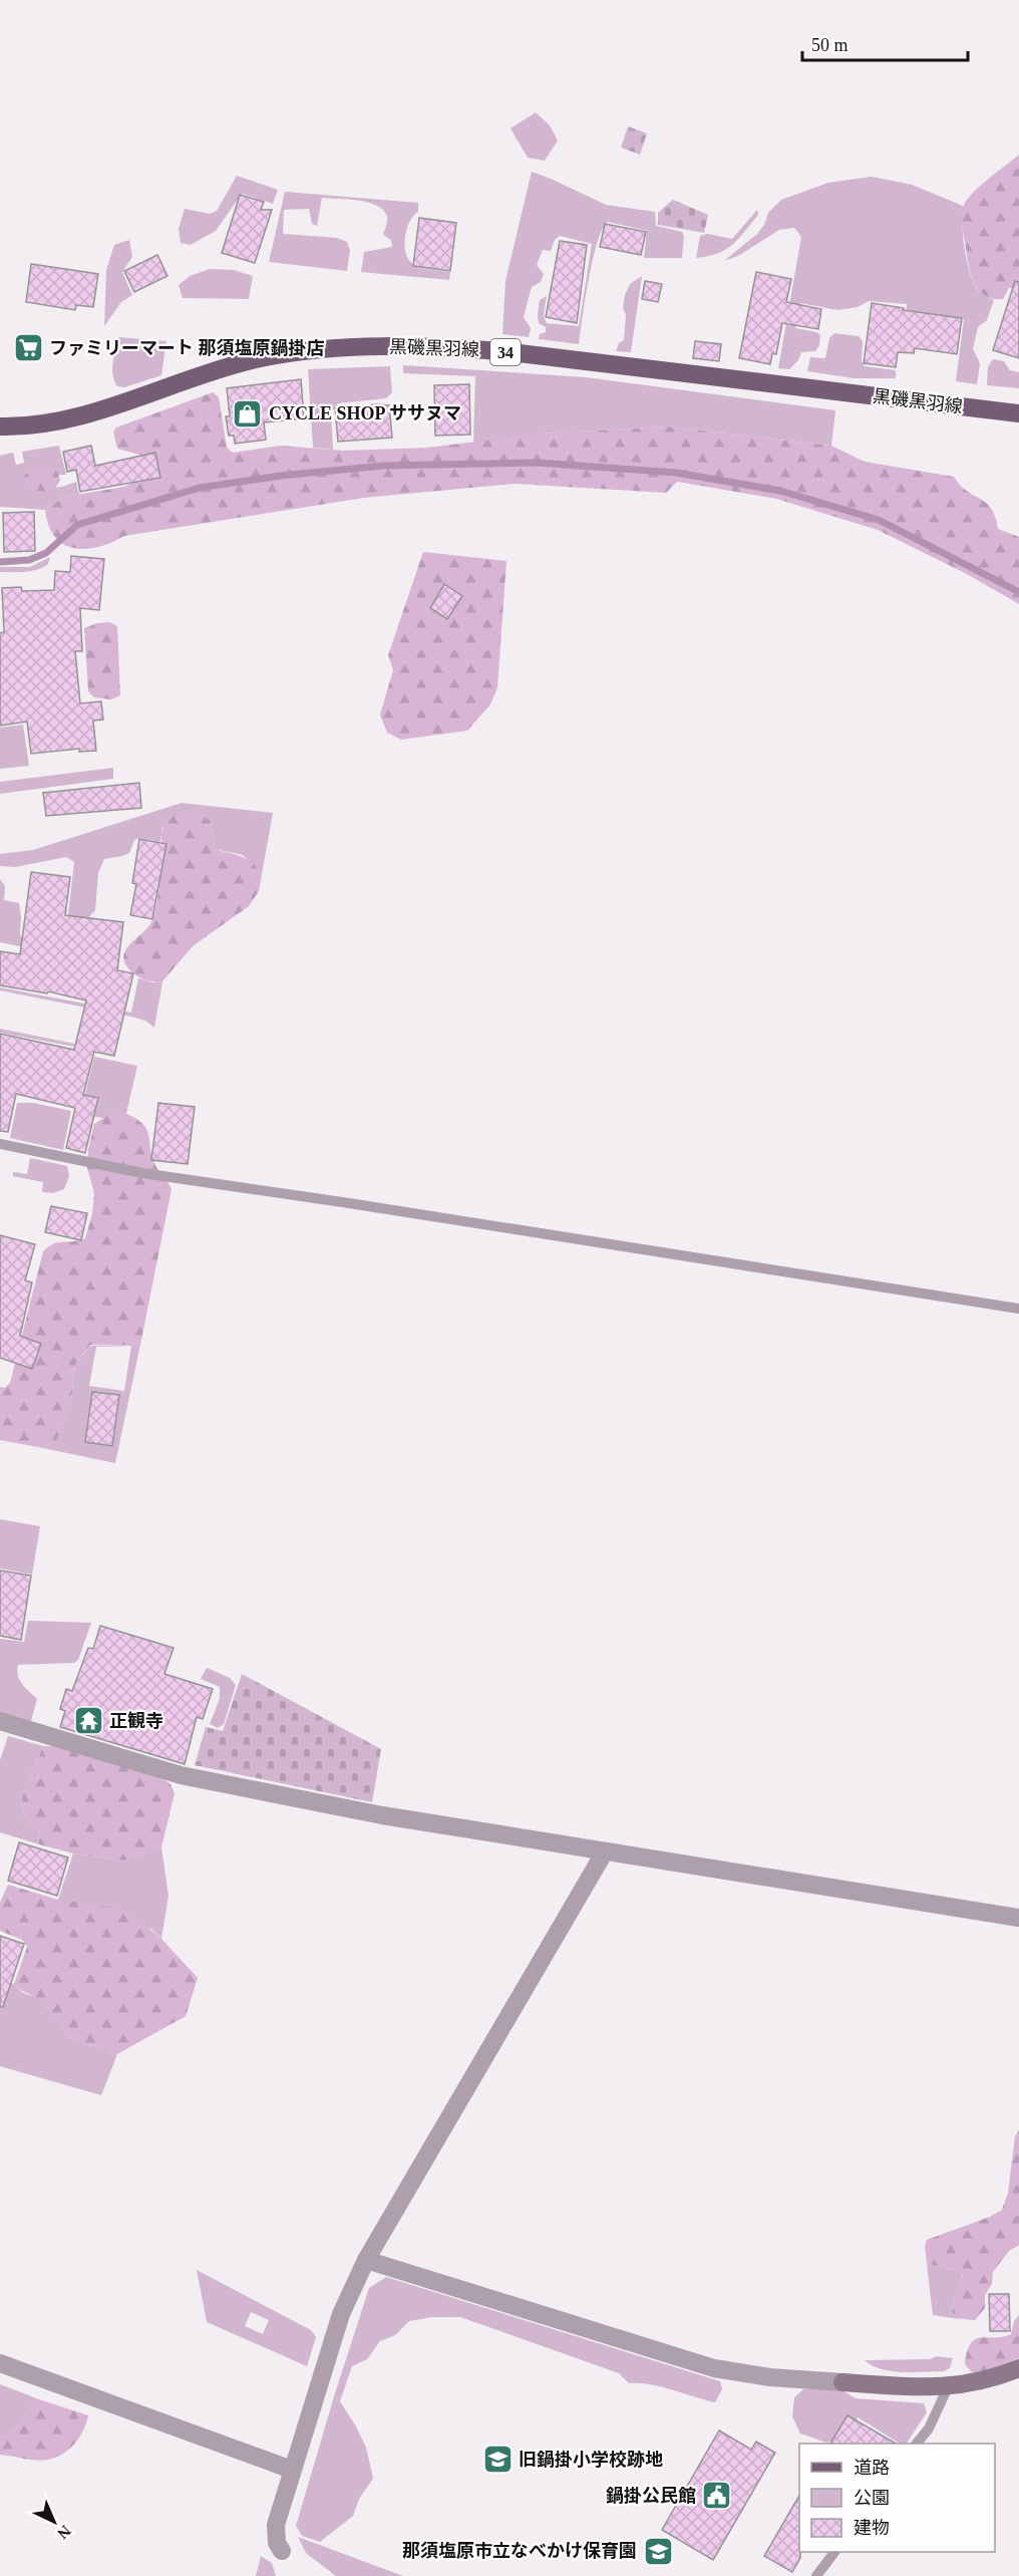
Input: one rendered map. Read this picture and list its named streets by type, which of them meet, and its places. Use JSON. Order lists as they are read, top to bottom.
{
  "streets": {
    "main road": ["黒磯黒羽線", "34"]
  },
  "places": {
    "supermarket": ["ファミリーマート 那須塩原鍋掛店"],
    "shop": ["CYCLE SHOP ササヌマ"],
    "temple": ["正観寺"],
    "school or university": ["旧鍋掛小学校跡地", "那須塩原市立なべかけ保育園"],
    "public building": ["鍋掛公民館"]
  },
  "legend": ["道路", "公園", "建物"],
  "scale_bar": "50 m",
  "north": "bottom right"
}
